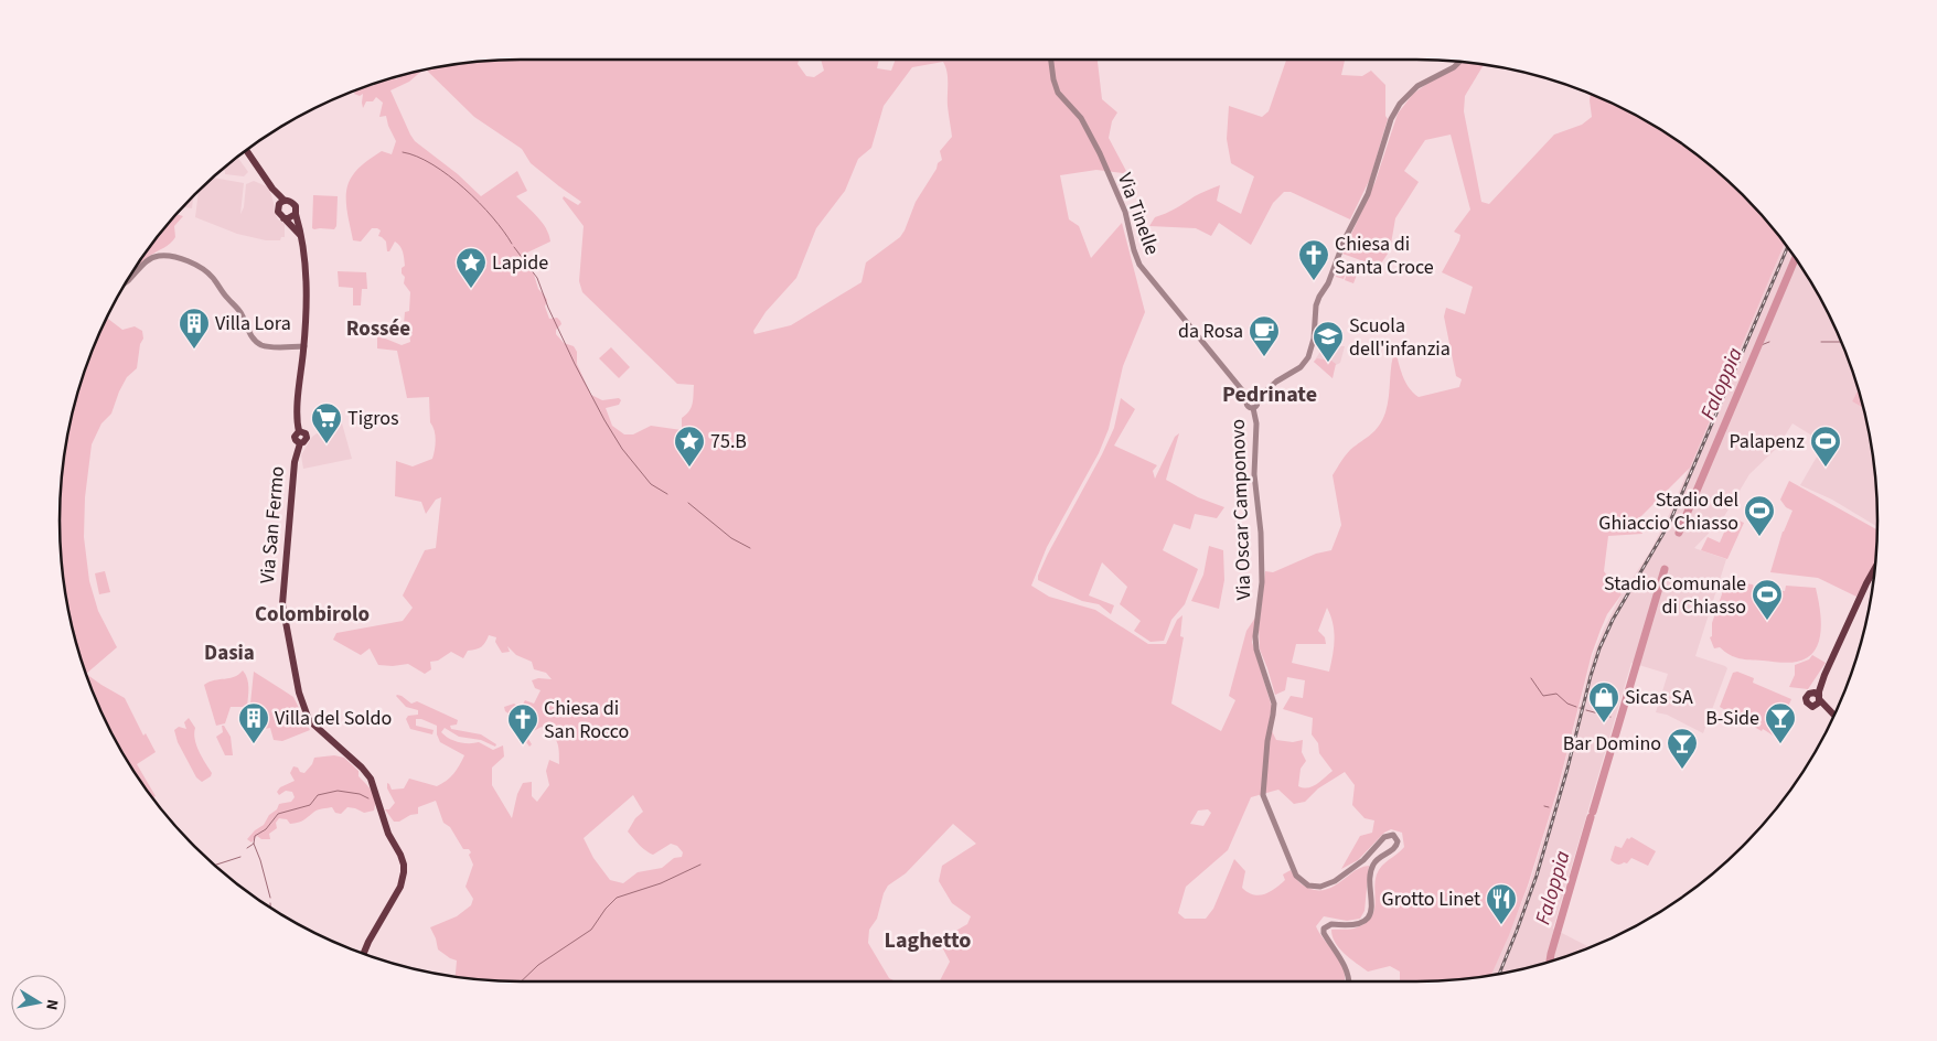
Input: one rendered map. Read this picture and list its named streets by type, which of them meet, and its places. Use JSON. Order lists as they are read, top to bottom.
{
  "streets": {
    "main road": ["Via San Fermo"],
    "street": ["Via Tinelle", "Via Oscar Camponovo"]
  },
  "crossings": [
    ["Via Tinelle", "Via Oscar Camponovo"]
  ],
  "districts": [
    "Rossée",
    "Pedrinate",
    "Colombirolo",
    "Dasia",
    "Laghetto"
  ],
  "water": ["Faloppia"],
  "places": {
    "church": ["Chiesa di Santa Croce", "Chiesa di San Rocco"],
    "place": ["Lapide", "75.B"],
    "building": ["Villa Lora", "Villa del Soldo"],
    "cafe": ["da Rosa"],
    "school or university": ["Scuola dell'infanzia"],
    "supermarket": ["Tigros"],
    "sports": ["Palapenz", "Stadio del Ghiaccio Chiasso", "Stadio Comunale di Chiasso"],
    "shop": ["Sicas SA"],
    "bar": ["B-Side", "Bar Domino"],
    "restaurant": ["Grotto Linet"]
  },
  "north": "right"
}
